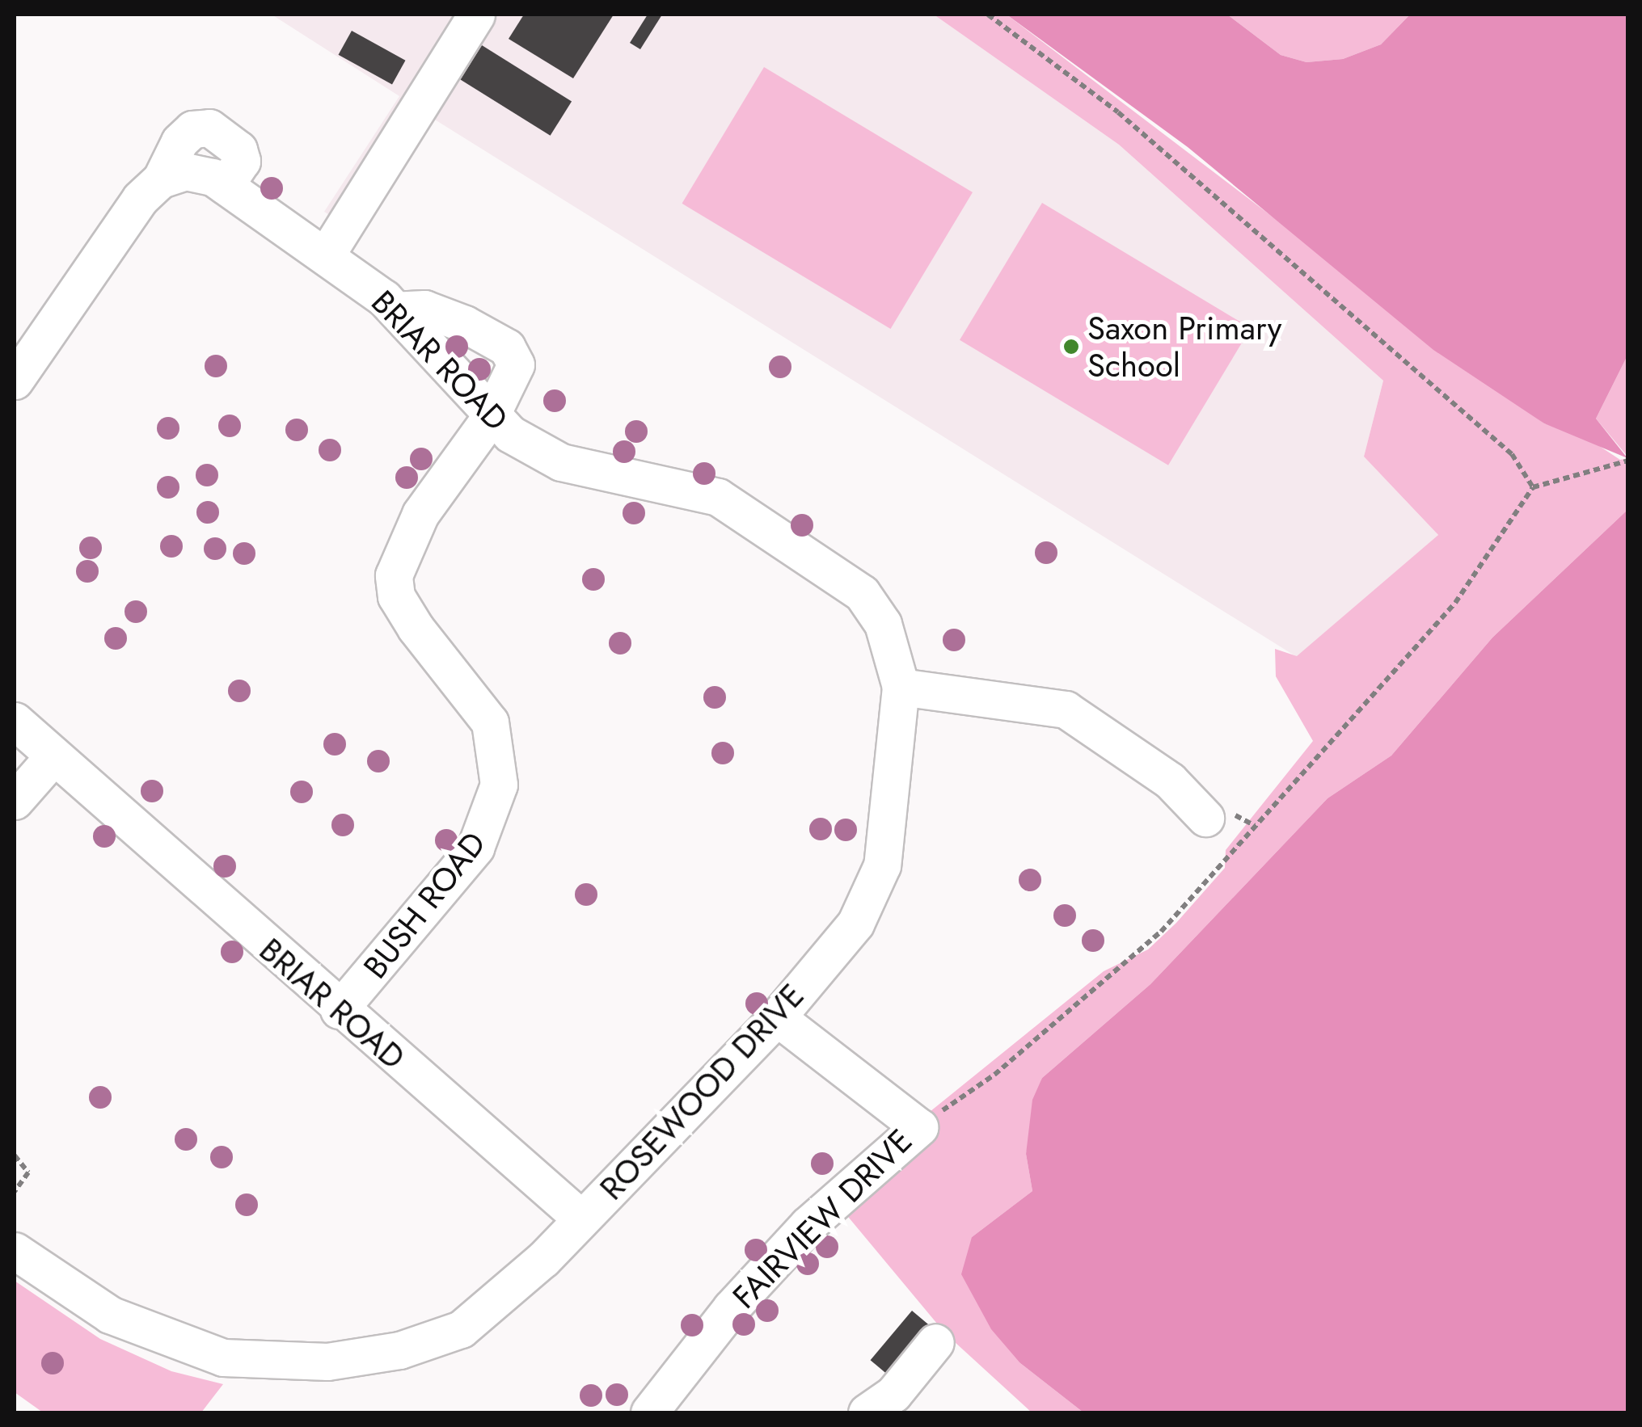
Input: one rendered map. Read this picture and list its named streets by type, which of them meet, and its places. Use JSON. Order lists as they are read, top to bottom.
{
  "streets": {
    "street": [
      "BRIAR ROAD",
      "BUSH ROAD",
      "ROSEWOOD DRIVE",
      "FAIRVIEW DRIVE"
    ]
  },
  "crossings": [
    ["BRIAR ROAD", "BUSH ROAD"],
    ["BRIAR ROAD", "ROSEWOOD DRIVE"],
    ["ROSEWOOD DRIVE", "FAIRVIEW DRIVE"]
  ],
  "places": ["Saxon Primary School"]
}
